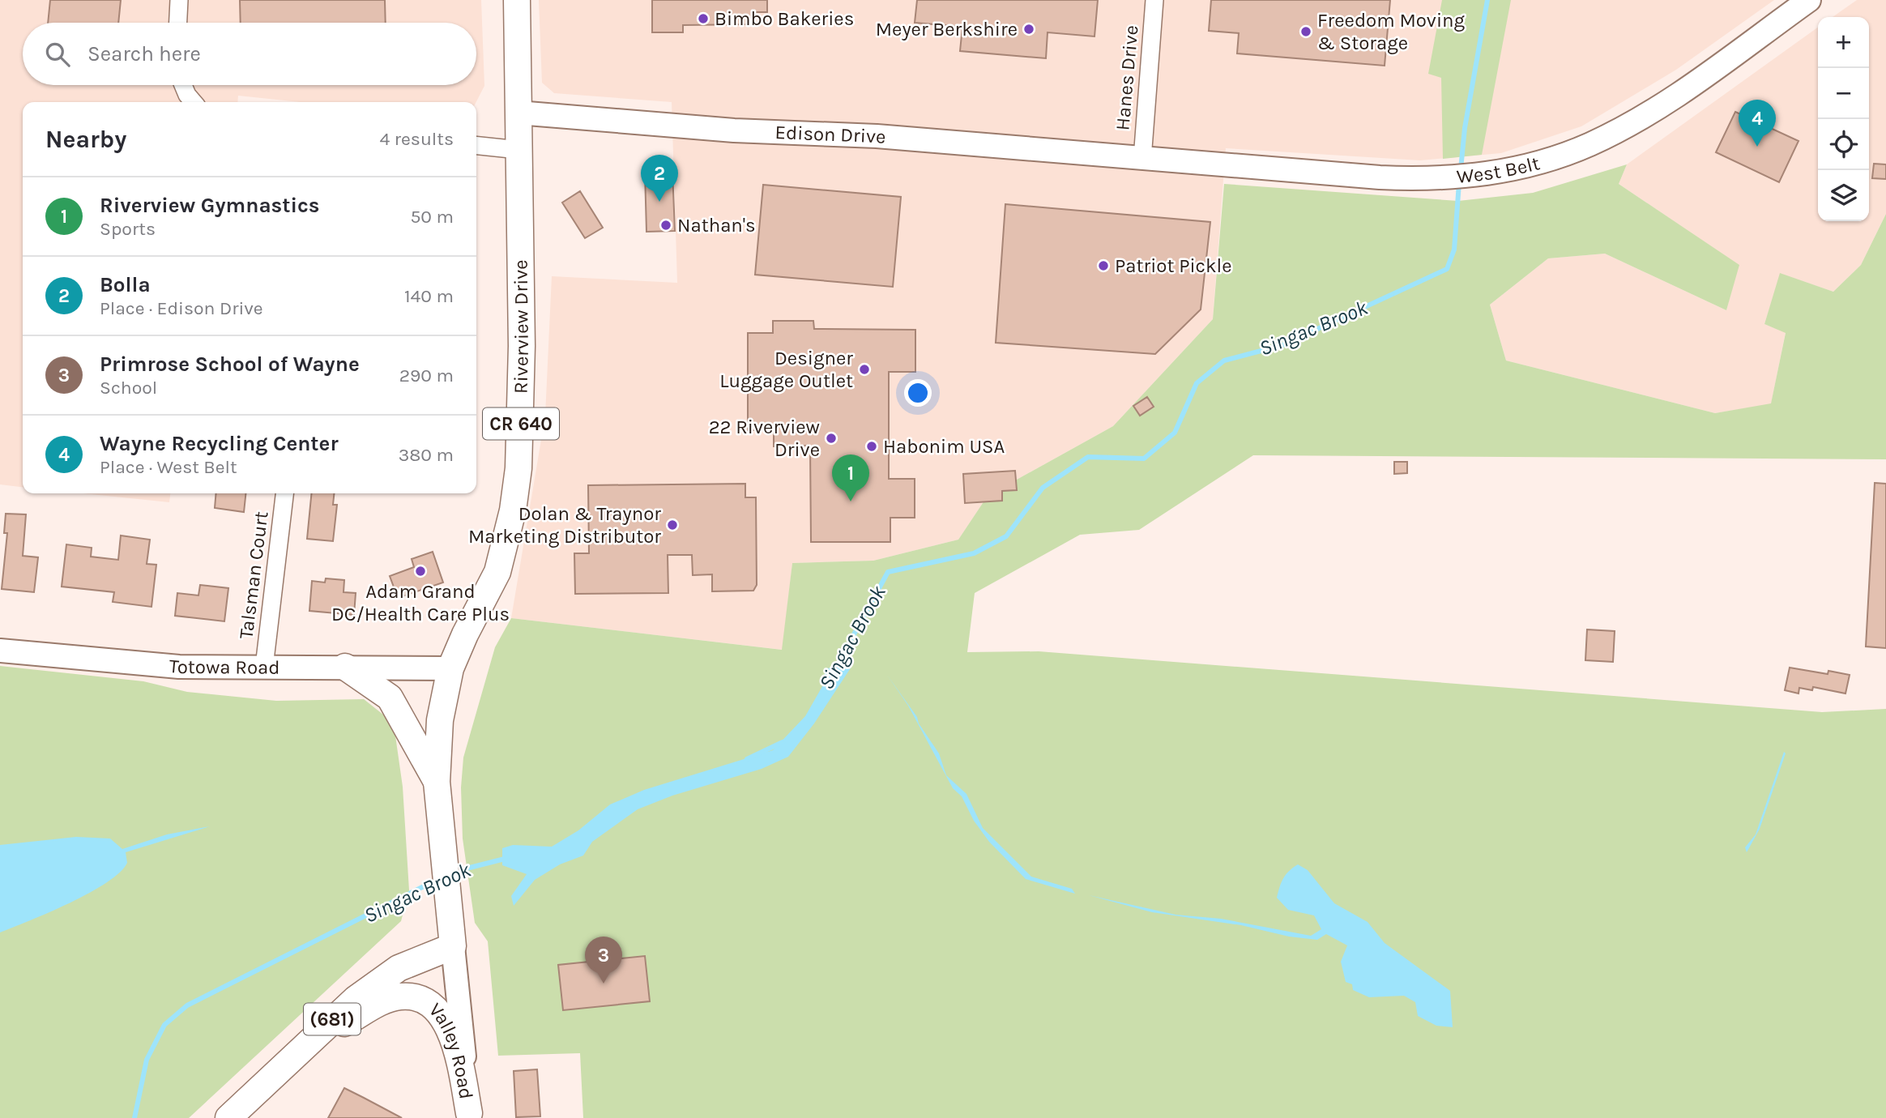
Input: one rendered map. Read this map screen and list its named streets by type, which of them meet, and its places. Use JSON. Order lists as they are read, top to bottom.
{
  "streets": {
    "main road": [
      "Edison Drive",
      "West Belt",
      "Riverview Drive",
      "CR 640",
      "Totowa Road",
      "(681)",
      "Valley Road"
    ],
    "street": ["Hanes Drive", "Talsman Court"]
  },
  "crossings": [
    ["Hanes Drive", "Edison Drive"],
    ["Hanes Drive", "West Belt"],
    ["Edison Drive", "West Belt"],
    ["Edison Drive", "Riverview Drive"],
    ["Riverview Drive", "Totowa Road"],
    ["Riverview Drive", "Valley Road"],
    ["Talsman Court", "Totowa Road"]
  ],
  "water": ["Singac Brook"],
  "places": [
    "Bimbo Bakeries",
    "Meyer Berkshire",
    "Freedom Moving & Storage",
    "Nathan's",
    "Patriot Pickle",
    "Designer Luggage Outlet",
    "22 Riverview Drive",
    "Habonim USA",
    "Dolan & Traynor Marketing Distributor",
    "Adam Grand DC/Health Care Plus"
  ],
  "page": {
    "map_buttons": ["+", "−"],
    "search": "Search here",
    "pins": [
      "4",
      "2",
      "1",
      "3"
    ],
    "heading": ["Nearby", "4 results"],
    "list": [
      {
        "mark": "1",
        "name": "Riverview Gymnastics",
        "note": "Sports",
        "value": "50 m"
      },
      {
        "mark": "2",
        "name": "Bolla",
        "note": "Place · Edison Drive",
        "value": "140 m"
      },
      {
        "mark": "3",
        "name": "Primrose School of Wayne",
        "note": "School",
        "value": "290 m"
      },
      {
        "mark": "4",
        "name": "Wayne Recycling Center",
        "note": "Place · West Belt",
        "value": "380 m"
      }
    ]
  }
}
